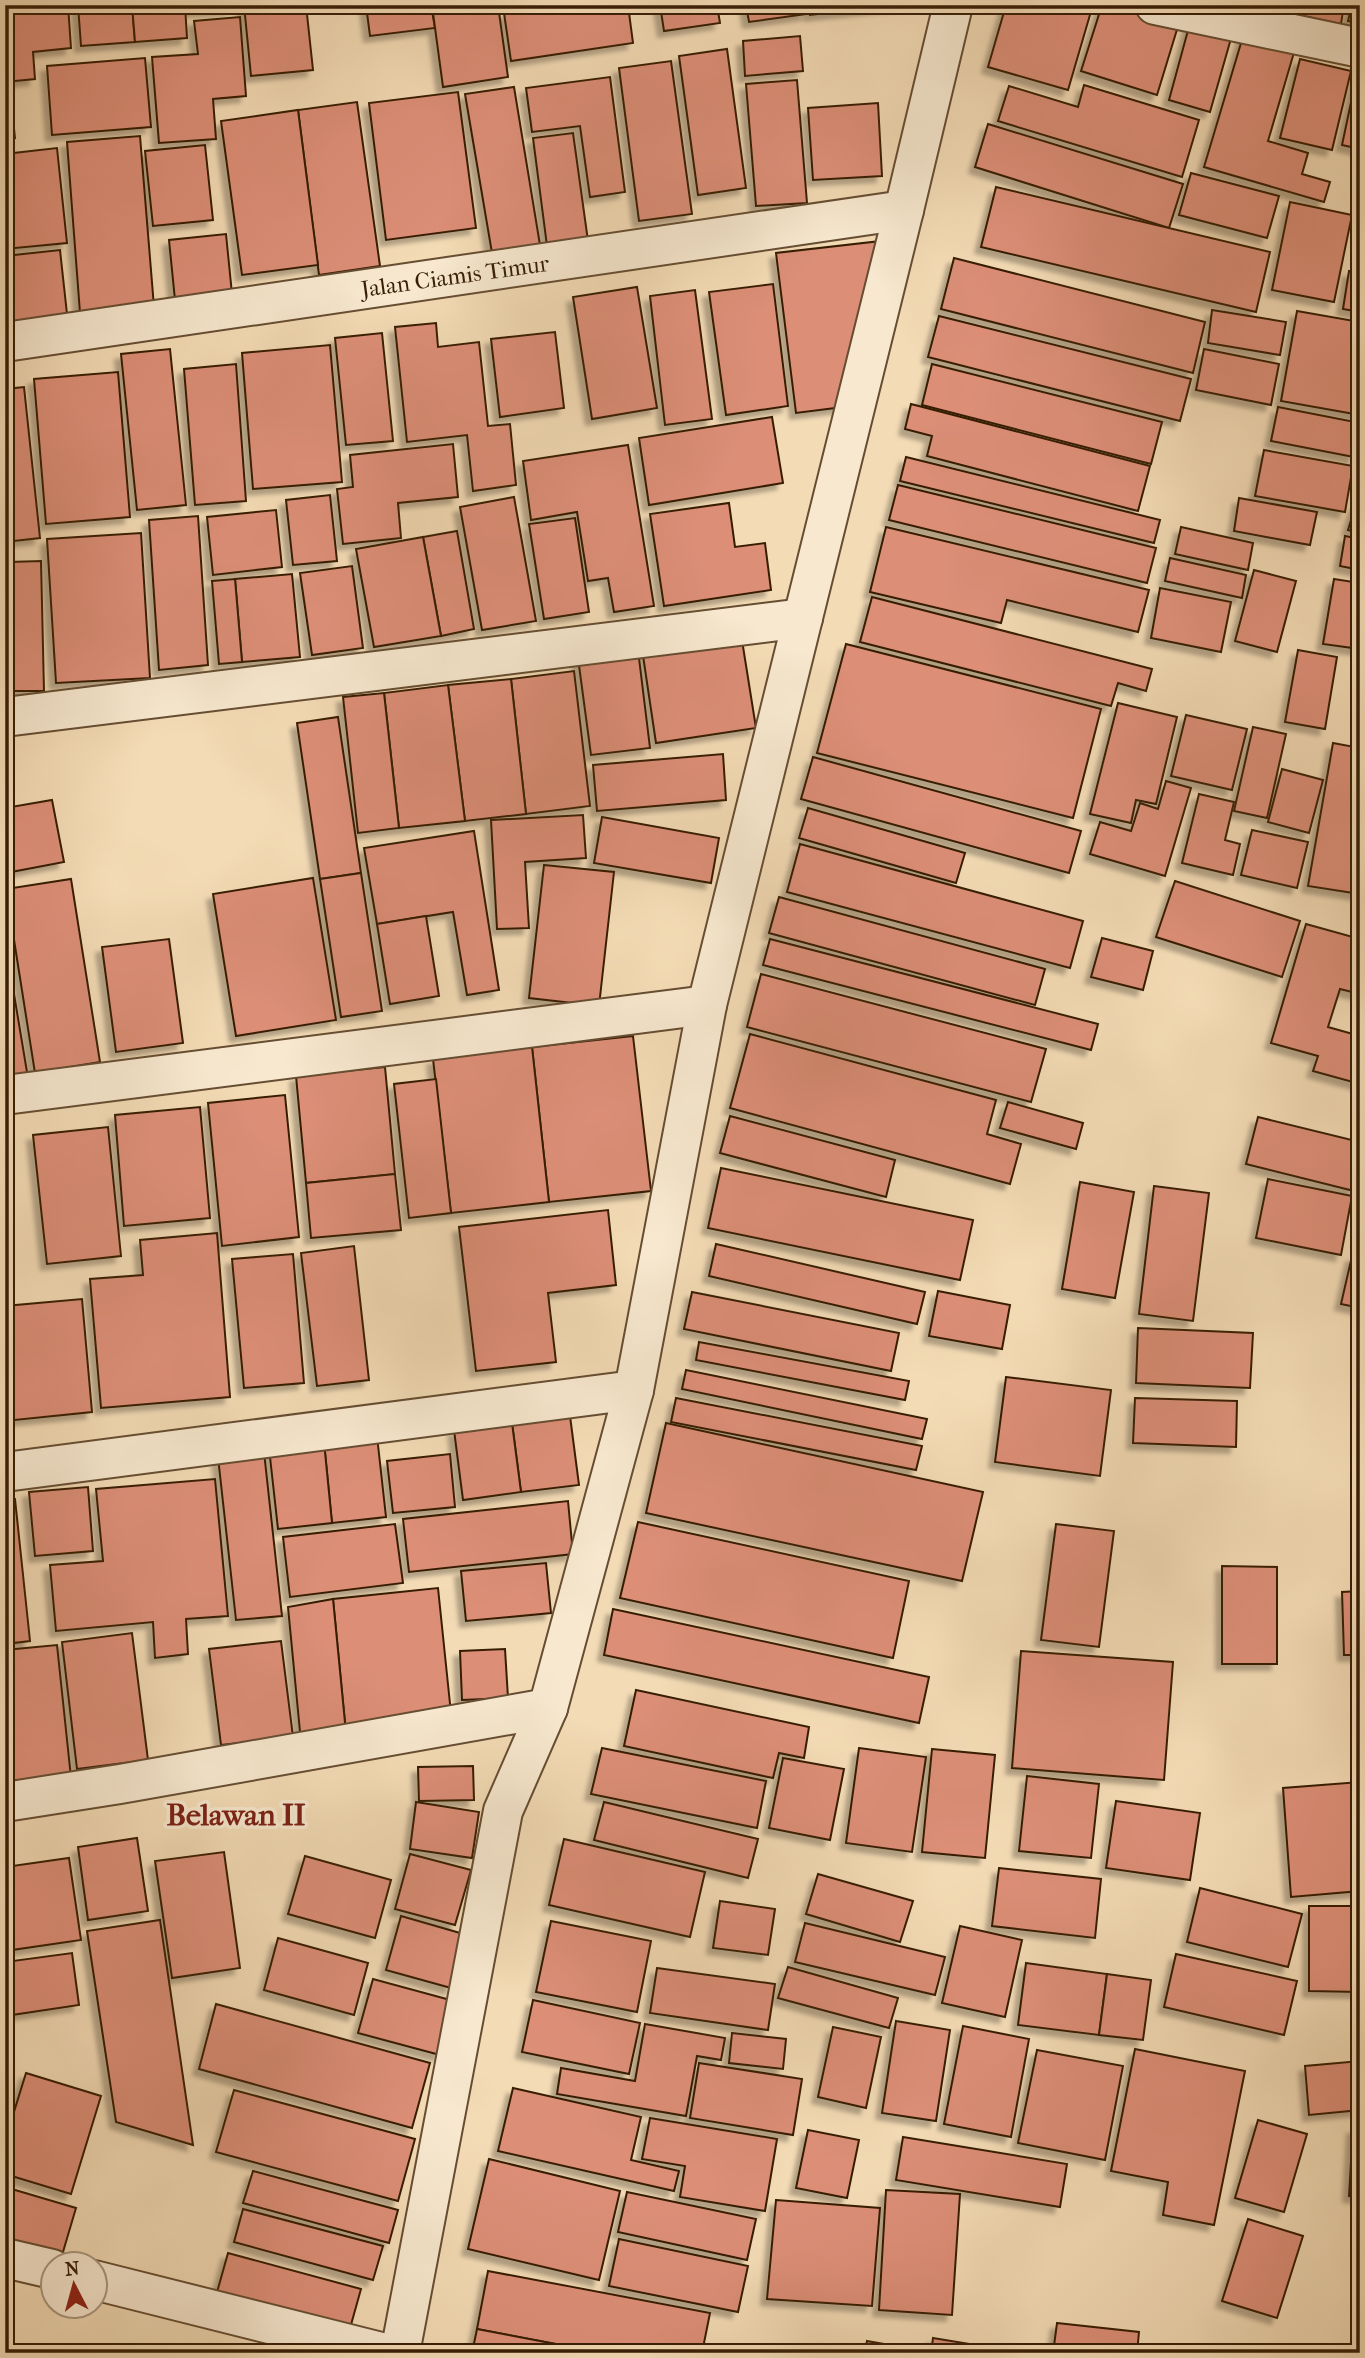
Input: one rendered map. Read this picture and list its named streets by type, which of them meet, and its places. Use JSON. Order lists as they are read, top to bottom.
{
  "streets": {
    "street": ["Jalan Ciamis Timur"]
  },
  "districts": ["Belawan II"],
  "north": "top"
}
